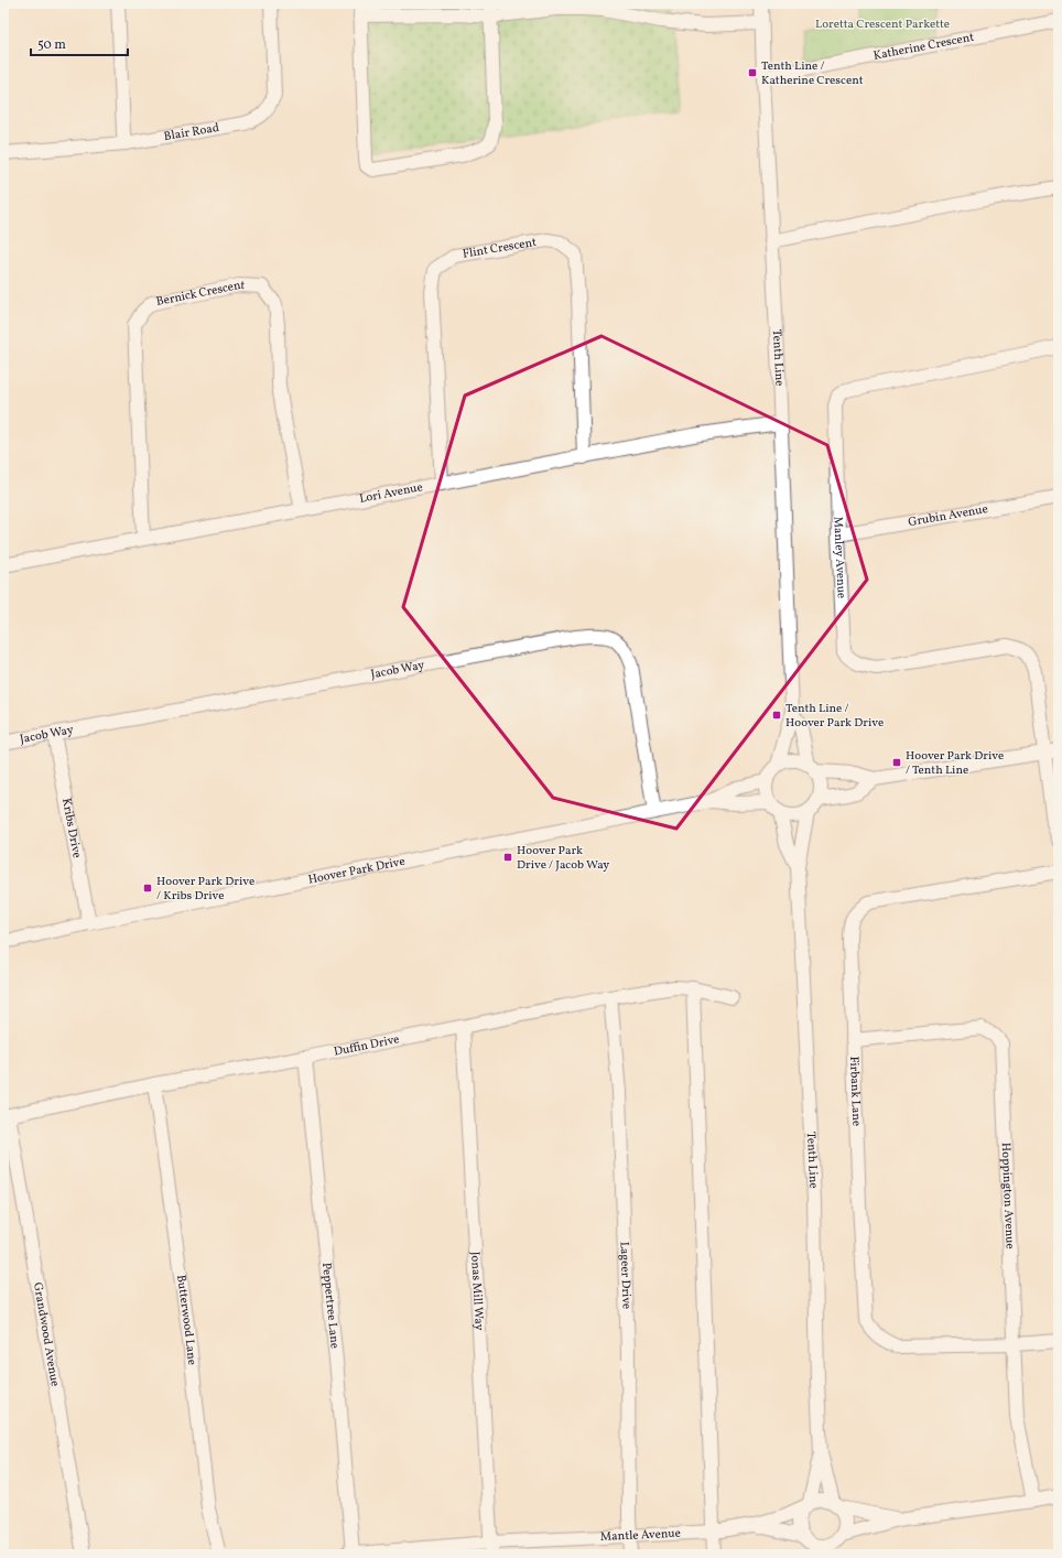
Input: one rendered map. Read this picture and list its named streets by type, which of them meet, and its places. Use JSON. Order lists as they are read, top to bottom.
{
  "streets": {
    "street": [
      "Katherine Crescent",
      "Blair Road",
      "Flint Crescent",
      "Bernick Crescent",
      "Tenth Line",
      "Lori Avenue",
      "Grubin Avenue",
      "Manley Avenue",
      "Jacob Way",
      "Kribs Drive",
      "Hoover Park Drive",
      "Duffin Drive",
      "Firbank Lane",
      "Hoppington Avenue",
      "Lageer Drive",
      "Jonas Mill Way",
      "Peppertree Lane",
      "Butterwood Lane",
      "Grandwood Avenue",
      "Mantle Avenue"
    ]
  },
  "crossings": [
    ["Katherine Crescent", "Tenth Line"],
    ["Flint Crescent", "Lori Avenue"],
    ["Bernick Crescent", "Lori Avenue"],
    ["Tenth Line", "Lori Avenue"],
    ["Tenth Line", "Hoover Park Drive"],
    ["Tenth Line", "Mantle Avenue"],
    ["Grubin Avenue", "Manley Avenue"],
    ["Jacob Way", "Kribs Drive"],
    ["Jacob Way", "Hoover Park Drive"],
    ["Kribs Drive", "Hoover Park Drive"],
    ["Duffin Drive", "Lageer Drive"],
    ["Duffin Drive", "Jonas Mill Way"],
    ["Duffin Drive", "Peppertree Lane"],
    ["Duffin Drive", "Butterwood Lane"],
    ["Duffin Drive", "Grandwood Avenue"],
    ["Firbank Lane", "Hoppington Avenue"],
    ["Lageer Drive", "Mantle Avenue"],
    ["Jonas Mill Way", "Mantle Avenue"],
    ["Peppertree Lane", "Mantle Avenue"]
  ],
  "parks": ["Loretta Crescent Parkette"],
  "places": {
    "transit": [
      "Tenth Line / Katherine Crescent",
      "Tenth Line / Hoover Park Drive",
      "Hoover Park Drive / Tenth Line",
      "Hoover Park Drive / Jacob Way",
      "Hoover Park Drive / Kribs Drive"
    ]
  },
  "scale_bar": "50 m"
}
